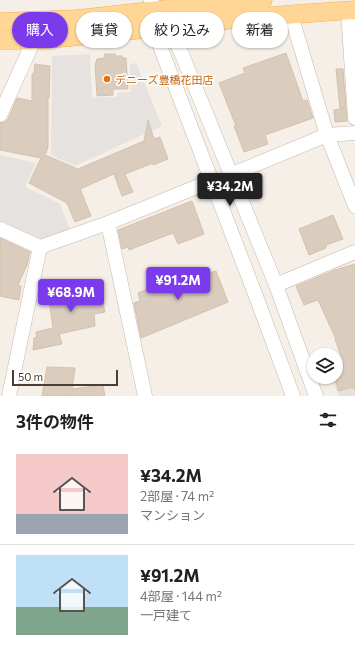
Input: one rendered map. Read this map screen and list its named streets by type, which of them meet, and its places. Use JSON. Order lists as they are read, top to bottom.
{
  "places": ["デニーズ豊橋花田店"],
  "scale_bar": "50 m",
  "page": {
    "chip": [
      "購入",
      "賃貸",
      "絞り込み",
      "新着"
    ],
    "price": ["¥34.2M", "¥91.2M", "¥68.9M"],
    "scale": "50 m",
    "heading": "3件の物件",
    "list": [
      {
        "name": "¥34.2M",
        "note": "2部屋 · 74 m² · マンション"
      },
      {
        "name": "¥91.2M",
        "note": "4部屋 · 144 m² · 一戸建て"
      }
    ]
  }
}
